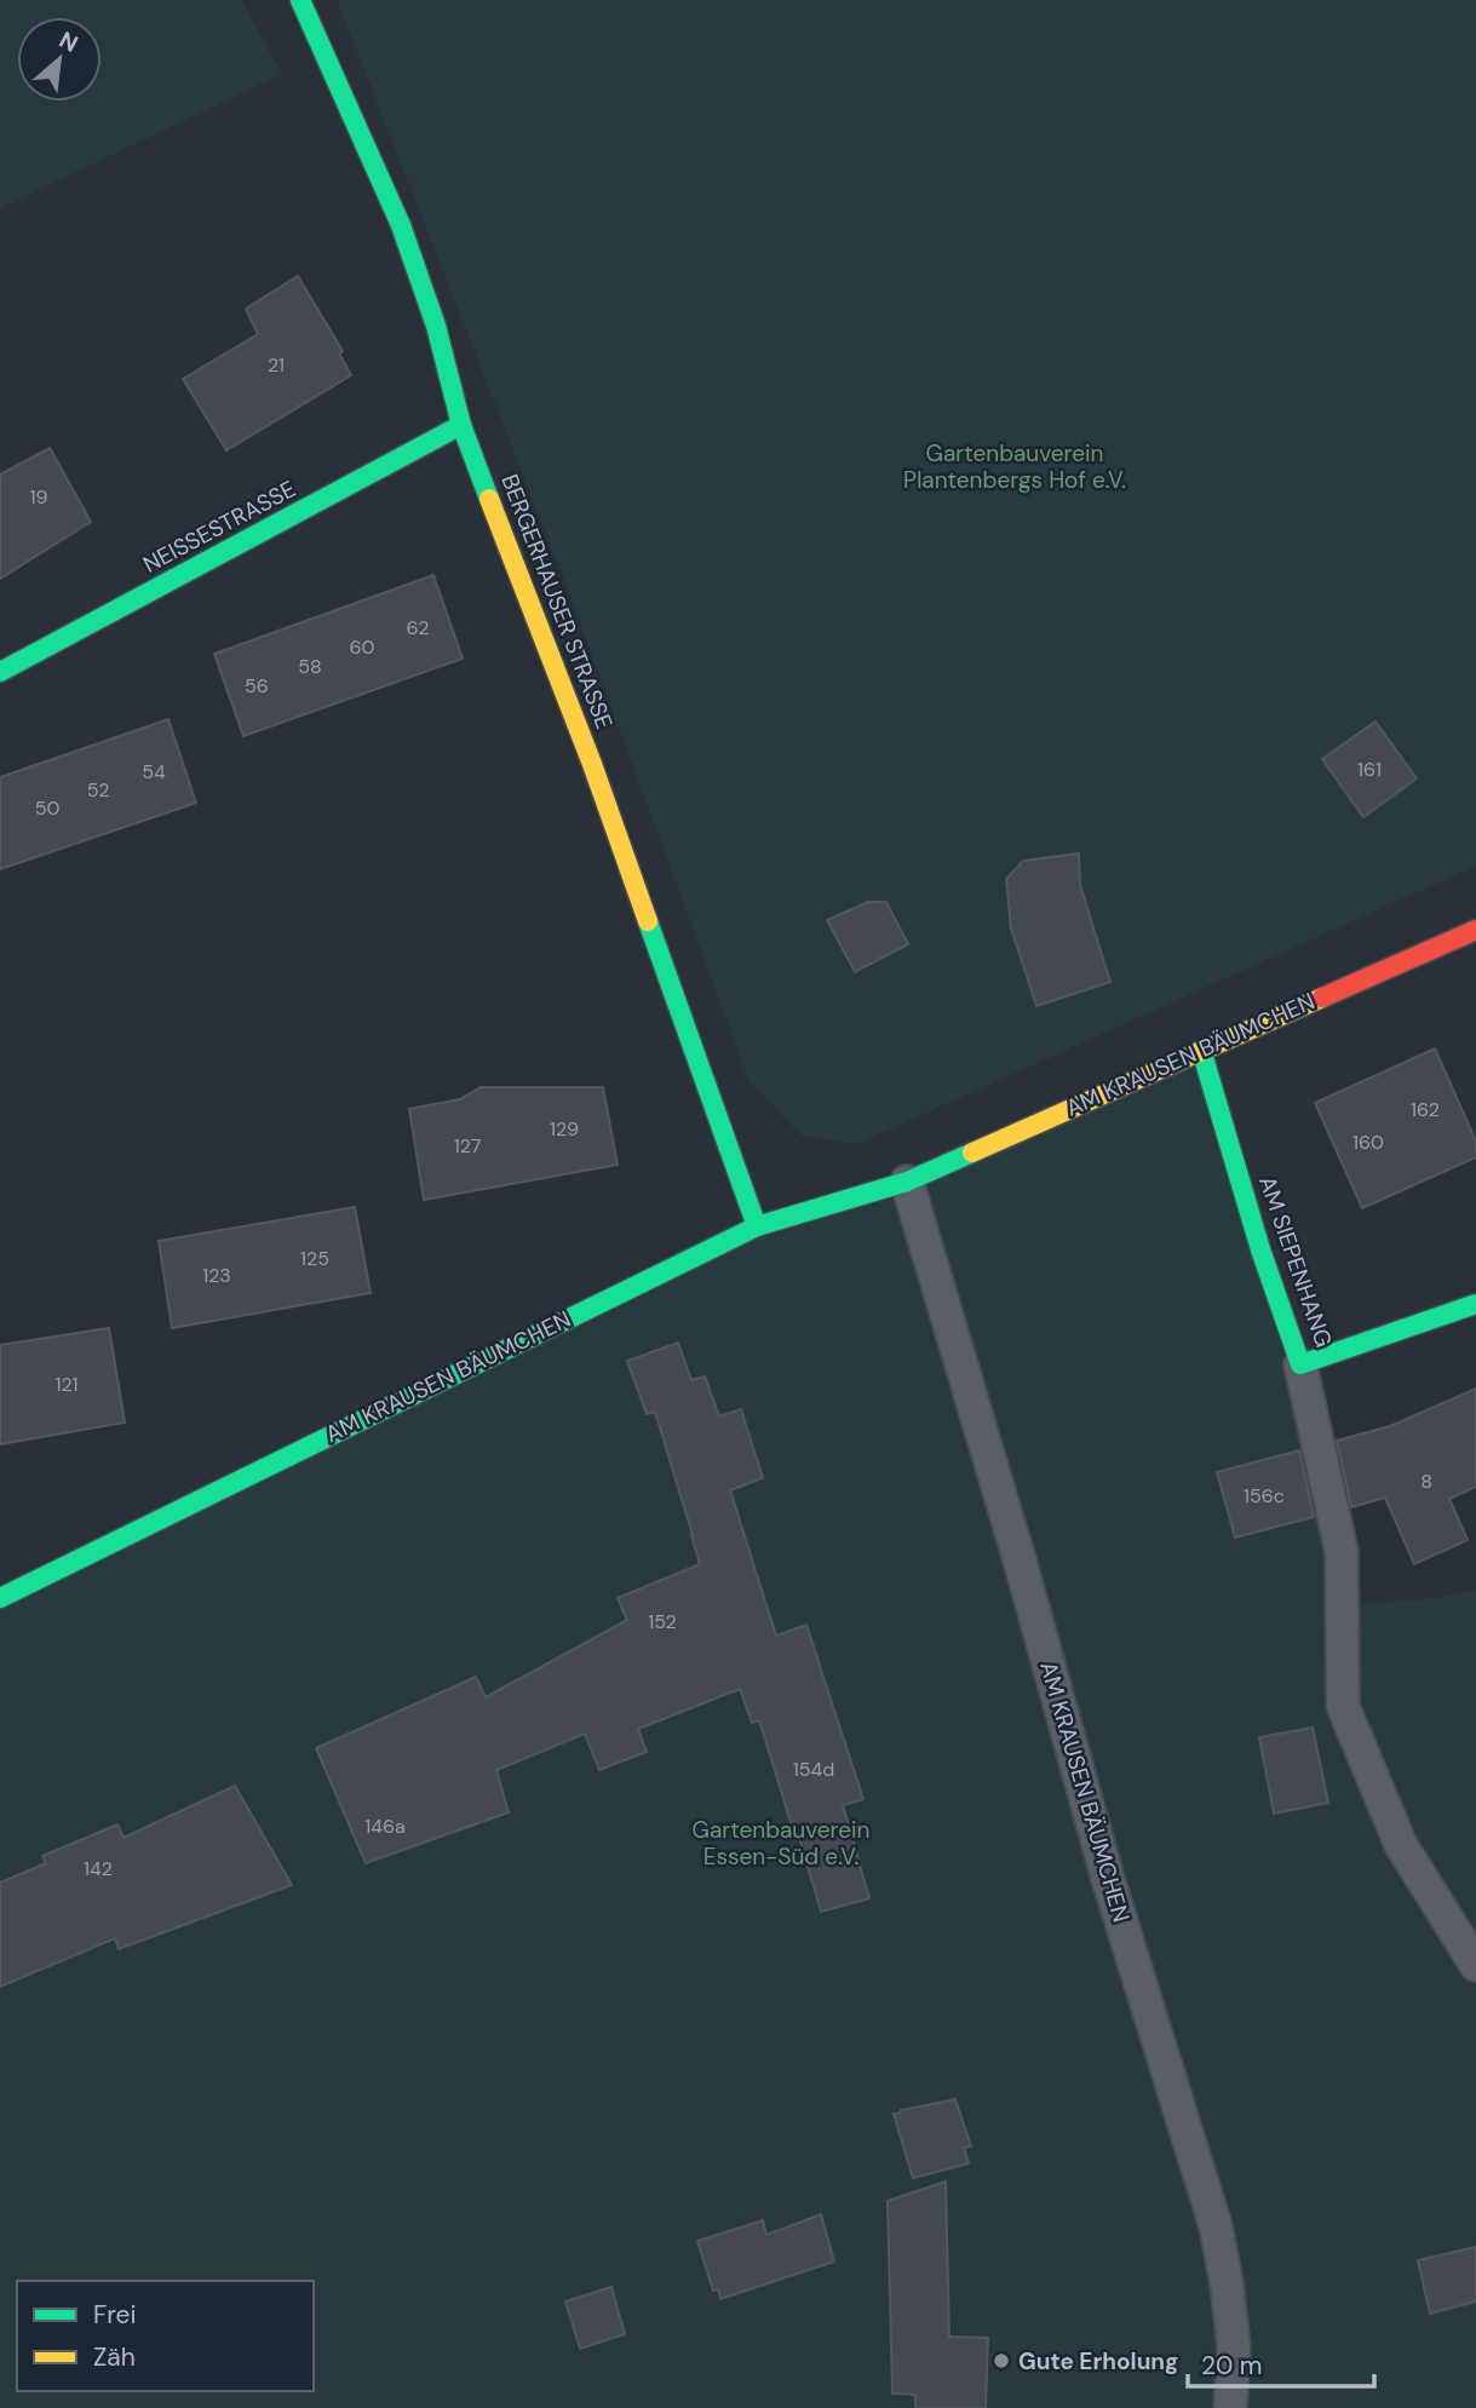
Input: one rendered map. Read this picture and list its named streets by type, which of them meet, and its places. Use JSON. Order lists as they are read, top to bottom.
{
  "streets": {
    "street": [
      "NEISSESTRASSE",
      "BERGERHAUSER STRASSE",
      "AM KRAUSEN BÄUMCHEN",
      "AM SIEPENHANG"
    ]
  },
  "crossings": [
    ["NEISSESTRASSE", "BERGERHAUSER STRASSE"],
    ["BERGERHAUSER STRASSE", "AM KRAUSEN BÄUMCHEN"],
    ["AM KRAUSEN BÄUMCHEN", "AM SIEPENHANG"]
  ],
  "parks": ["Gartenbauverein Plantenbergs Hof e.V.", "Gartenbauverein Essen-Süd e.V."],
  "places": ["Gute Erholung"],
  "house_numbers": [
    "21",
    "19",
    "62",
    "60",
    "58",
    "56",
    "161",
    "54",
    "52",
    "50",
    "162",
    "129",
    "160",
    "127",
    "125",
    "123",
    "121",
    "8",
    "156c",
    "152",
    "154d",
    "146a",
    "142"
  ],
  "legend": ["Frei", "Zäh"],
  "scale_bar": "20 m",
  "north": "top right"
}
